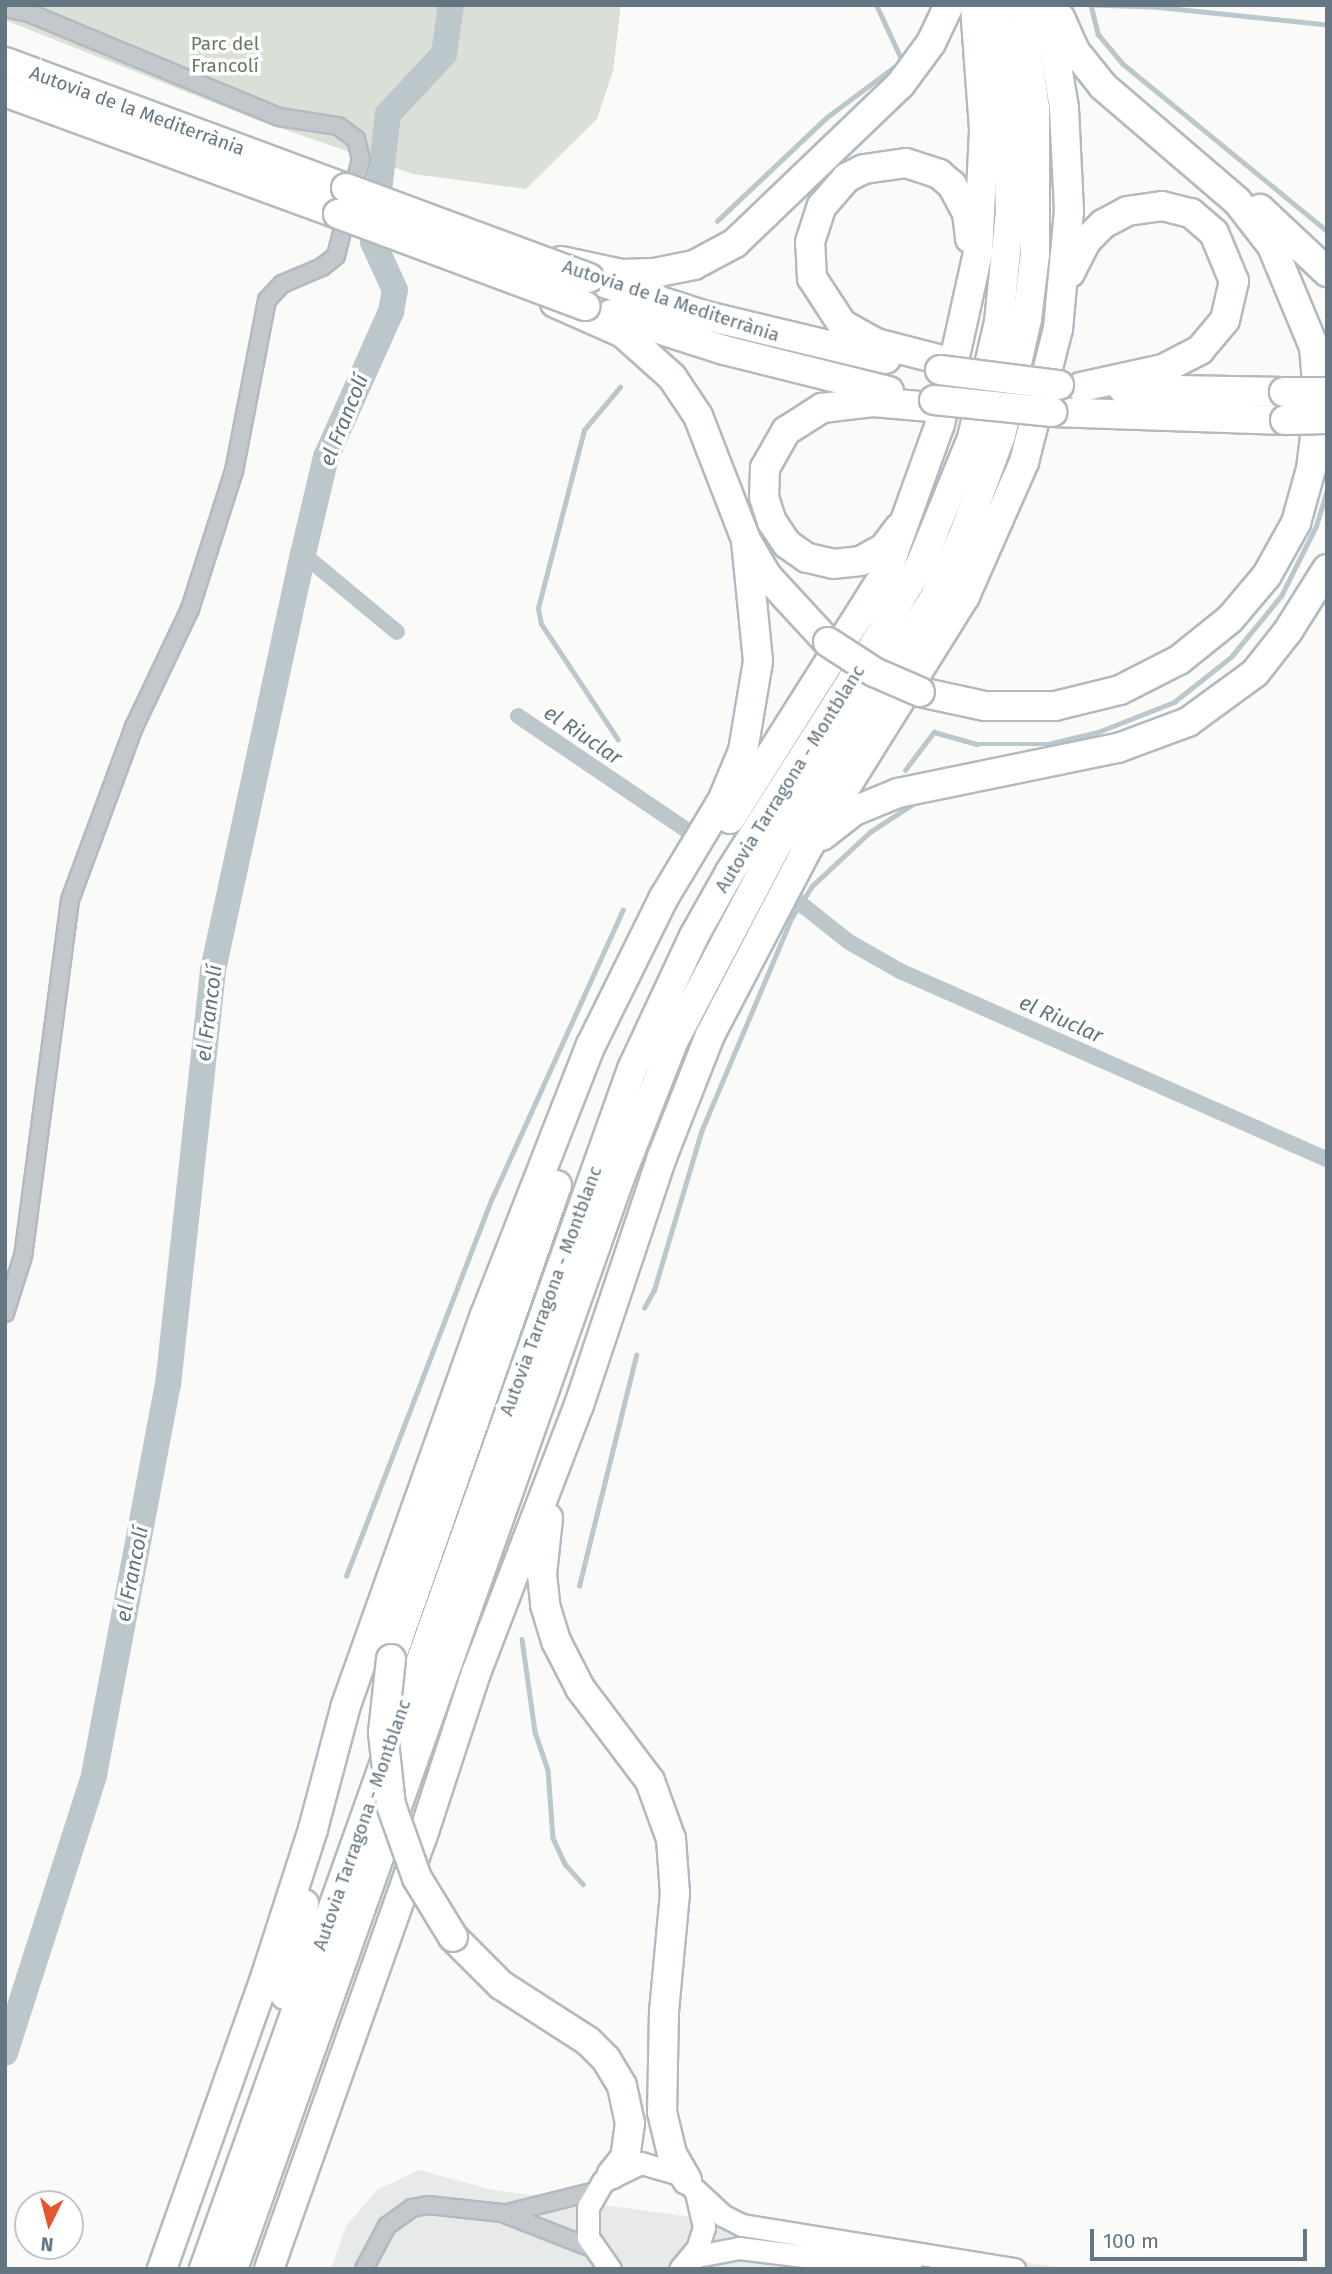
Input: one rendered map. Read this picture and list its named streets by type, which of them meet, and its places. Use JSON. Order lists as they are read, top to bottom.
{
  "streets": {
    "highway": ["Autovia de la Mediterrània", "Autovia Tarragona - Montblanc"]
  },
  "crossings": [
    ["Autovia de la Mediterrània", "Autovia Tarragona - Montblanc"]
  ],
  "water": ["el Francolí", "el Riuclar"],
  "parks": ["Parc del Francolí"],
  "scale_bar": "100 m",
  "north": "bottom"
}
